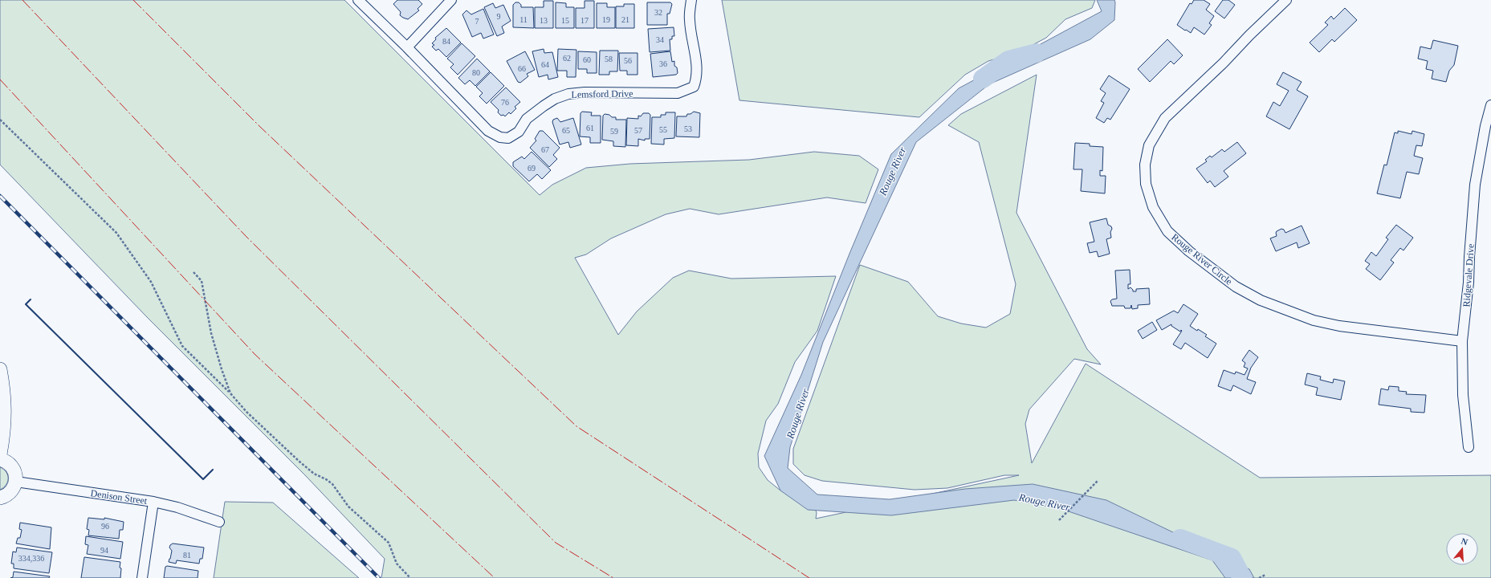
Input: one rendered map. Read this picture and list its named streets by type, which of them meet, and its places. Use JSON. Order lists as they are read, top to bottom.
{
  "streets": {
    "street": [
      "Lemsford Drive",
      "Rouge River Circle",
      "Ridgevale Drive",
      "Denison Street"
    ]
  },
  "crossings": [
    ["Rouge River Circle", "Ridgevale Drive"]
  ],
  "water": ["Rouge River"],
  "house_numbers": [
    "32",
    "9",
    "11",
    "19",
    "21",
    "13",
    "15",
    "17",
    "7",
    "34",
    "84",
    "62",
    "58",
    "60",
    "56",
    "36",
    "64",
    "66",
    "80",
    "76",
    "61",
    "53",
    "55",
    "65",
    "57",
    "59",
    "67",
    "69",
    "96",
    "94",
    "81",
    "334,336"
  ],
  "north": "top"
}
